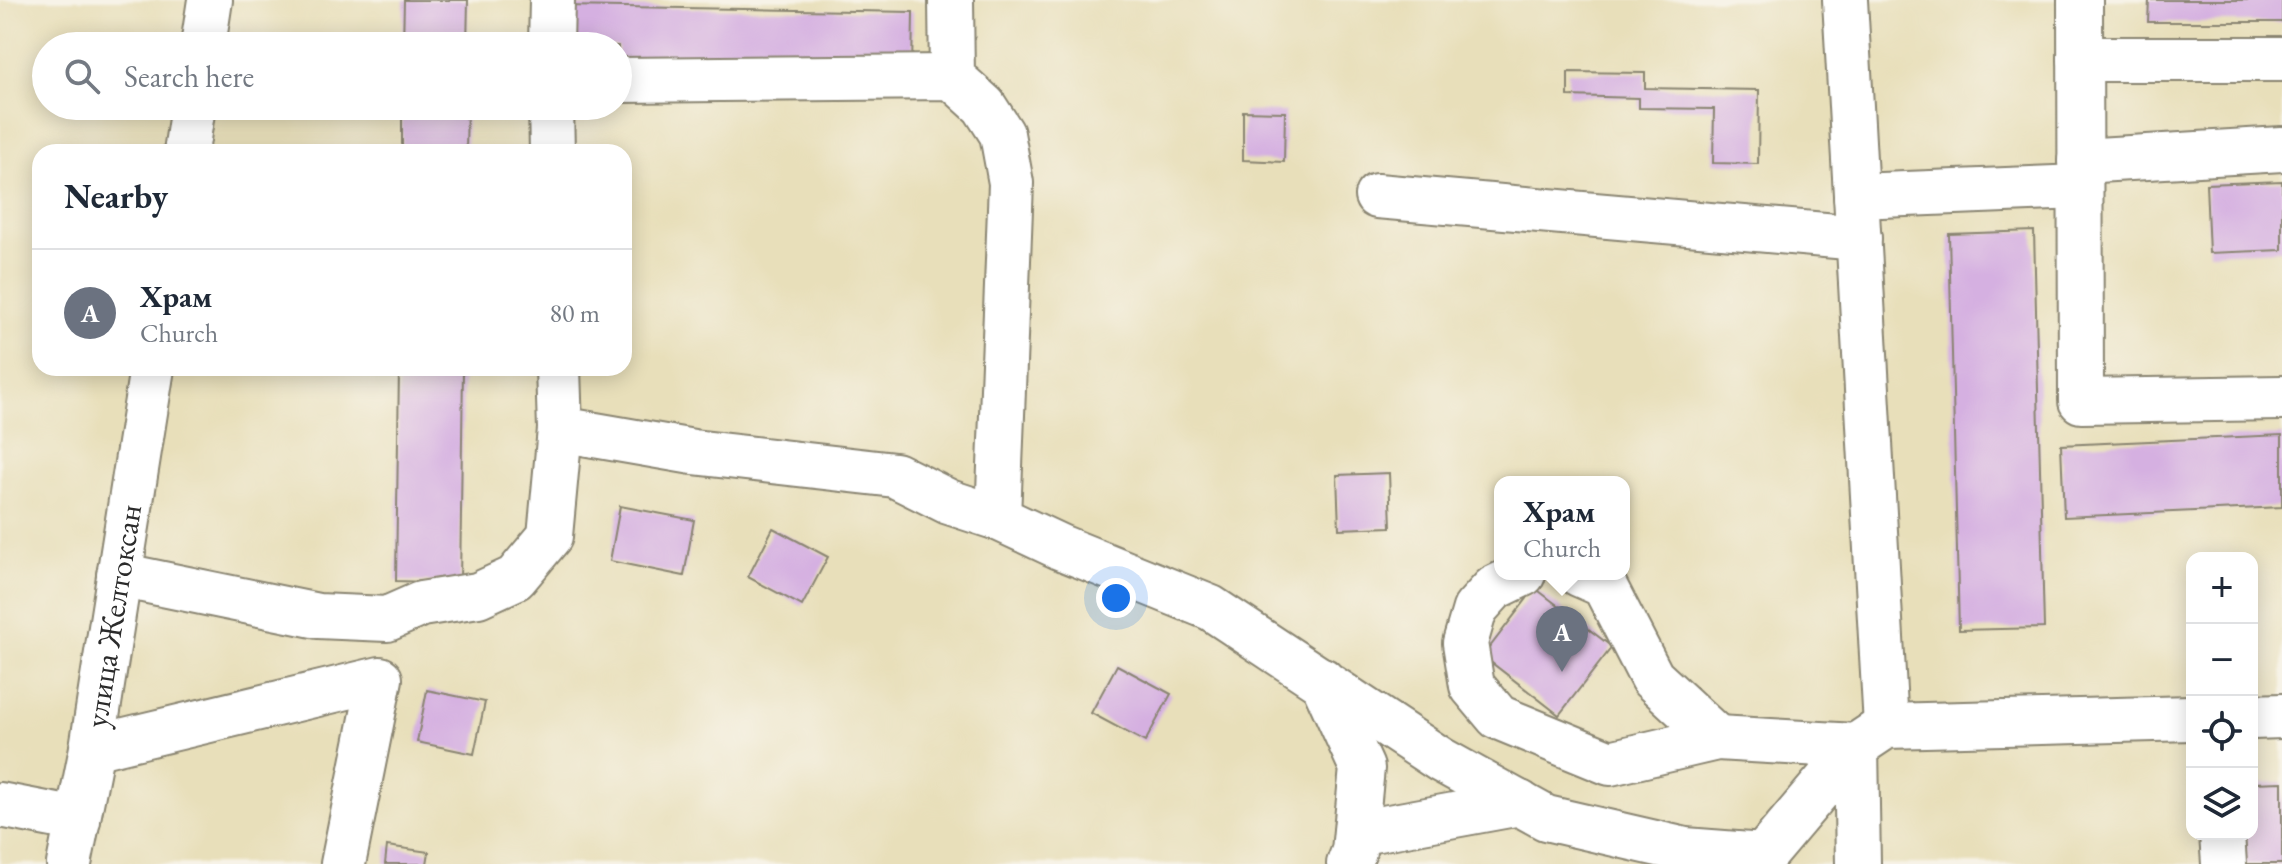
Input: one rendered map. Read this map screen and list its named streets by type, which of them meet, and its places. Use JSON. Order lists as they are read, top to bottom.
{
  "streets": {
    "street": ["улица Желтоксан"]
  },
  "page": {
    "search": "Search here",
    "heading": "Nearby",
    "list": [
      {
        "mark": "A",
        "name": "Храм",
        "note": "Church",
        "value": "80 m"
      }
    ],
    "popup": ["Храм", "Church"],
    "map_buttons": ["+", "−"],
    "pins": "A"
  }
}
